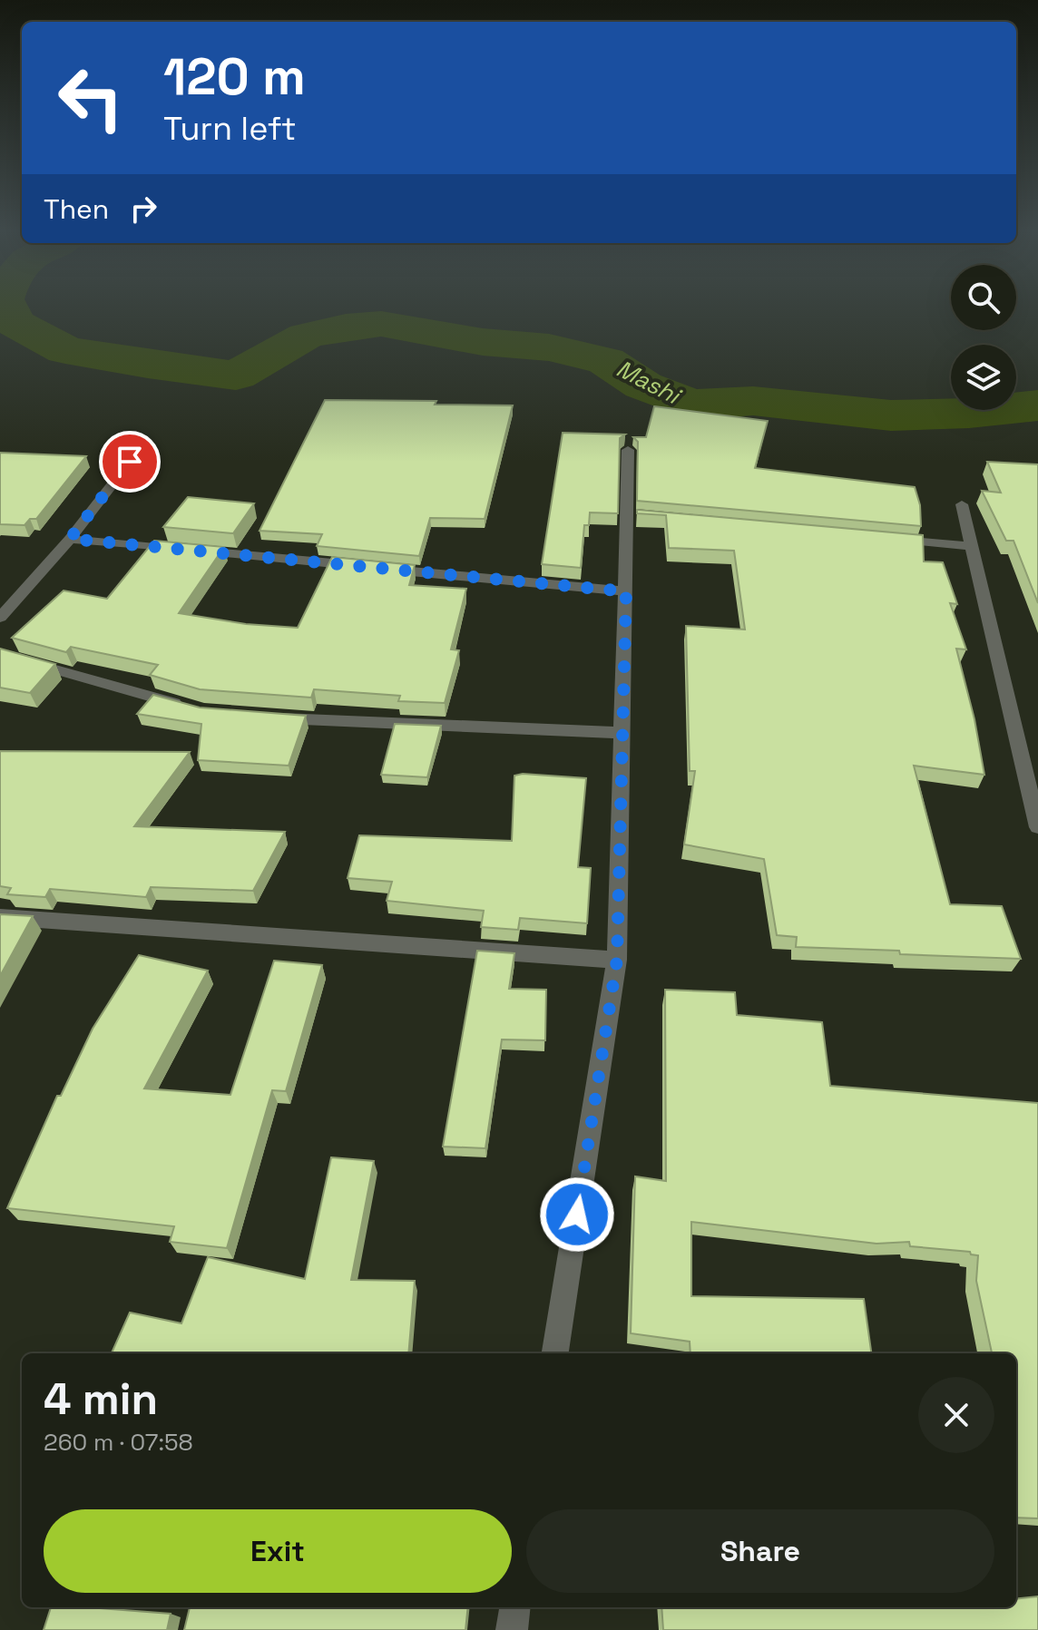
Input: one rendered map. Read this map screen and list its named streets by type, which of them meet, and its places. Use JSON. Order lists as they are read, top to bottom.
{
  "water": ["Mashi"],
  "page": {
    "turn": ["120 m", "Turn left"],
    "then": "Then",
    "heading": ["4 min", "260 m · 07:58"],
    "buttons": ["Exit", "Share"]
  }
}
